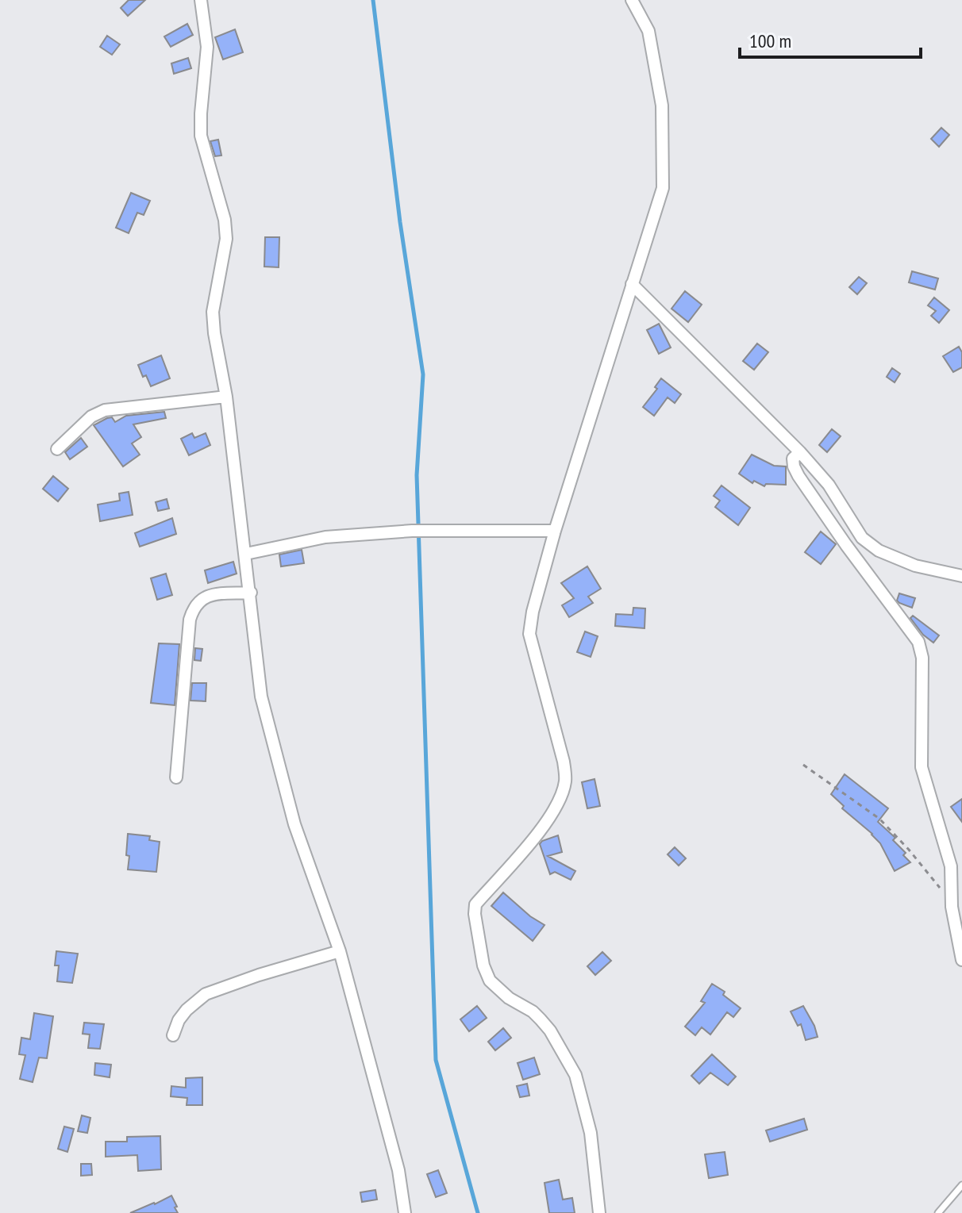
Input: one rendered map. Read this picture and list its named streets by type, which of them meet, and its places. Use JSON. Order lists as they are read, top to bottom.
{
  "scale_bar": "100 m"
}
